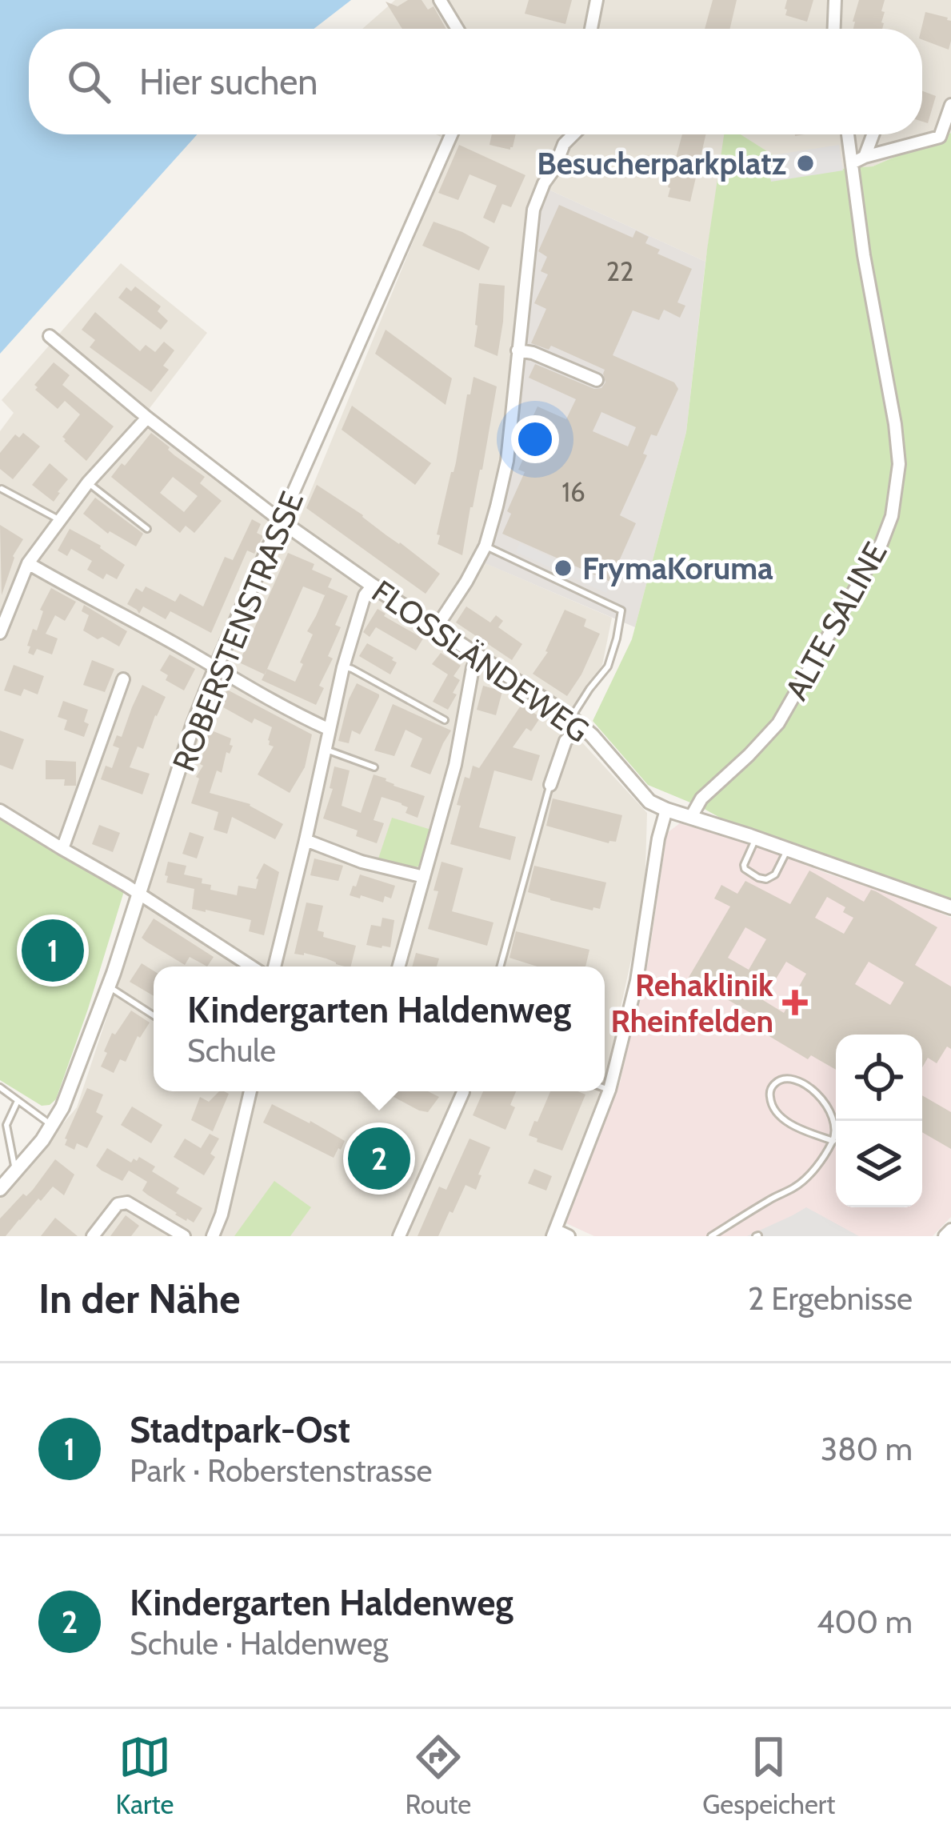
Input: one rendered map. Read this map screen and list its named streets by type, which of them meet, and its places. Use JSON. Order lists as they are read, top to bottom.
{
  "streets": {
    "street": ["ALTE SALINE", "ROBERSTENSTRASSE", "FLOSSLÄNDEWEG"]
  },
  "crossings": [
    ["ALTE SALINE", "FLOSSLÄNDEWEG"],
    ["ROBERSTENSTRASSE", "FLOSSLÄNDEWEG"]
  ],
  "places": {
    "other": ["Besucherparkplatz", "FrymaKoruma"],
    "health": ["Rehaklinik Rheinfelden"]
  },
  "house_numbers": ["22", "16"],
  "page": {
    "search": "Hier suchen",
    "pins": ["1", "2"],
    "popup": ["Kindergarten Haldenweg", "Schule"],
    "heading": ["In der Nähe", "2 Ergebnisse"],
    "list": [
      {
        "mark": "1",
        "name": "Stadtpark-Ost",
        "note": "Park · Roberstenstrasse",
        "value": "380 m"
      },
      {
        "mark": "2",
        "name": "Kindergarten Haldenweg",
        "note": "Schule · Haldenweg",
        "value": "400 m"
      }
    ],
    "nav": ["Karte", "Route", "Gespeichert"]
  }
}
